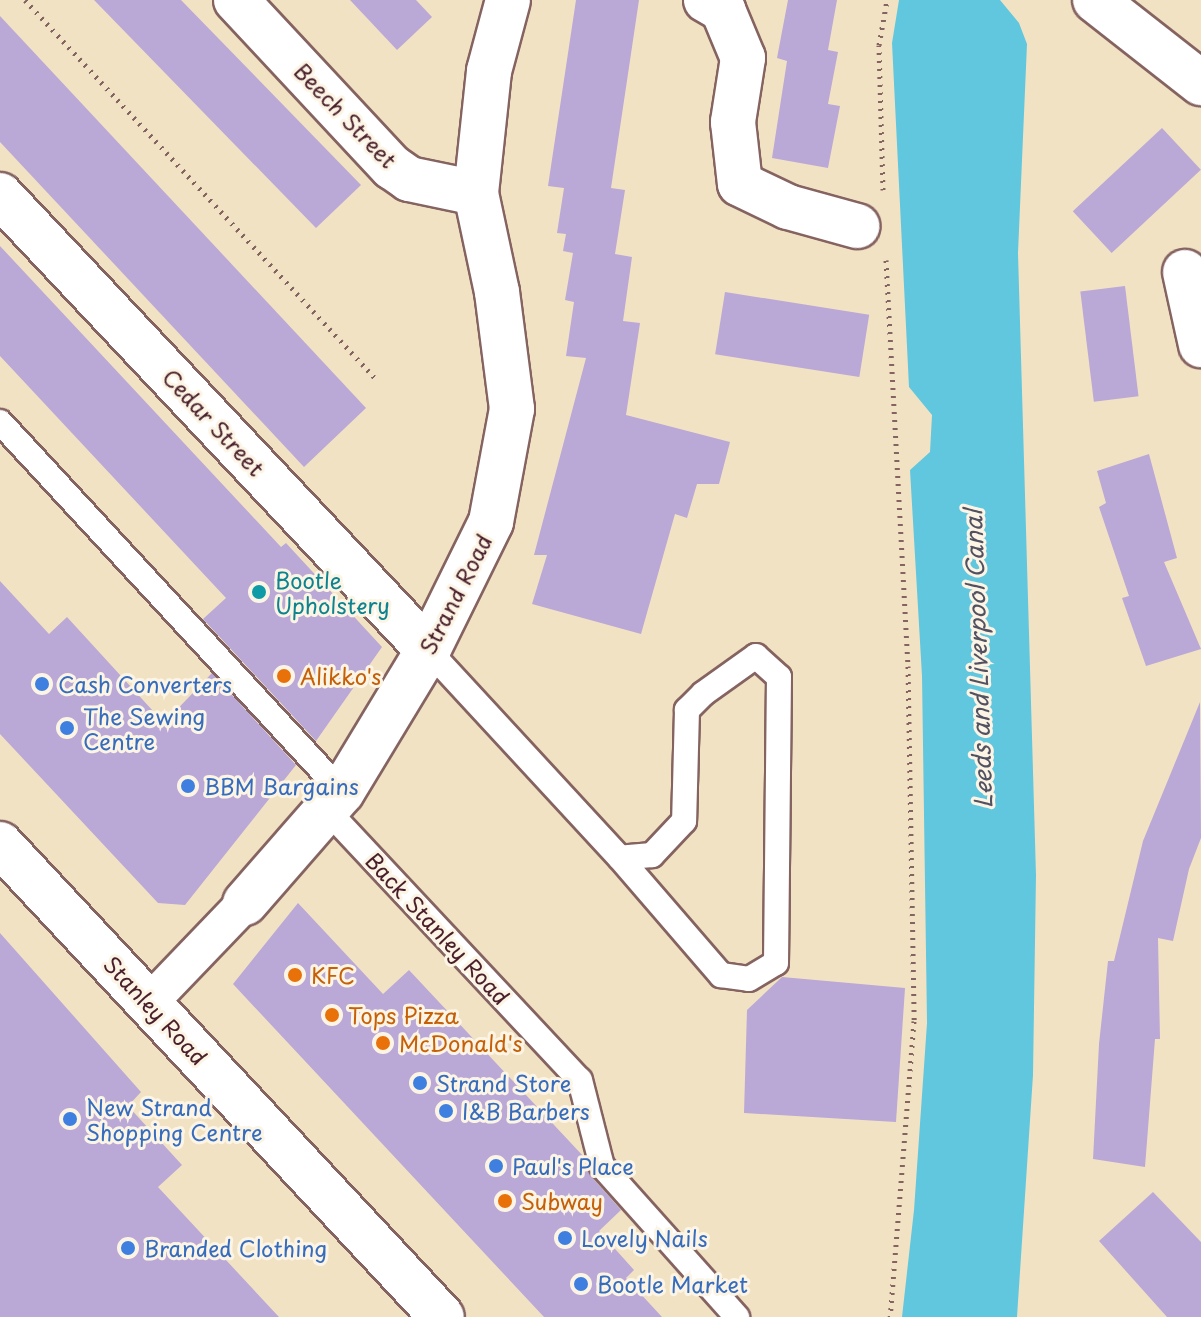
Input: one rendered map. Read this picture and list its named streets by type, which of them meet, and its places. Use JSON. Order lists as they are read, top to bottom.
{
  "streets": {
    "street": [
      "Beech Street",
      "Cedar Street",
      "Strand Road",
      "Stanley Road"
    ],
    "lane": ["Back Stanley Road"]
  },
  "crossings": [
    ["Beech Street", "Strand Road"],
    ["Cedar Street", "Strand Road"],
    ["Strand Road", "Back Stanley Road"],
    ["Strand Road", "Stanley Road"]
  ],
  "water": ["Leeds and Liverpool Canal"],
  "places": [
    "Bootle Upholstery",
    "Alikko's",
    "Cash Converters",
    "The Sewing Centre",
    "BBM Bargains",
    "KFC",
    "Tops Pizza",
    "McDonald's",
    "Strand Store",
    "I&B Barbers",
    "New Strand Shopping Centre",
    "Paul's Place",
    "Subway",
    "Lovely Nails",
    "Branded Clothing",
    "Bootle Market"
  ]
}
